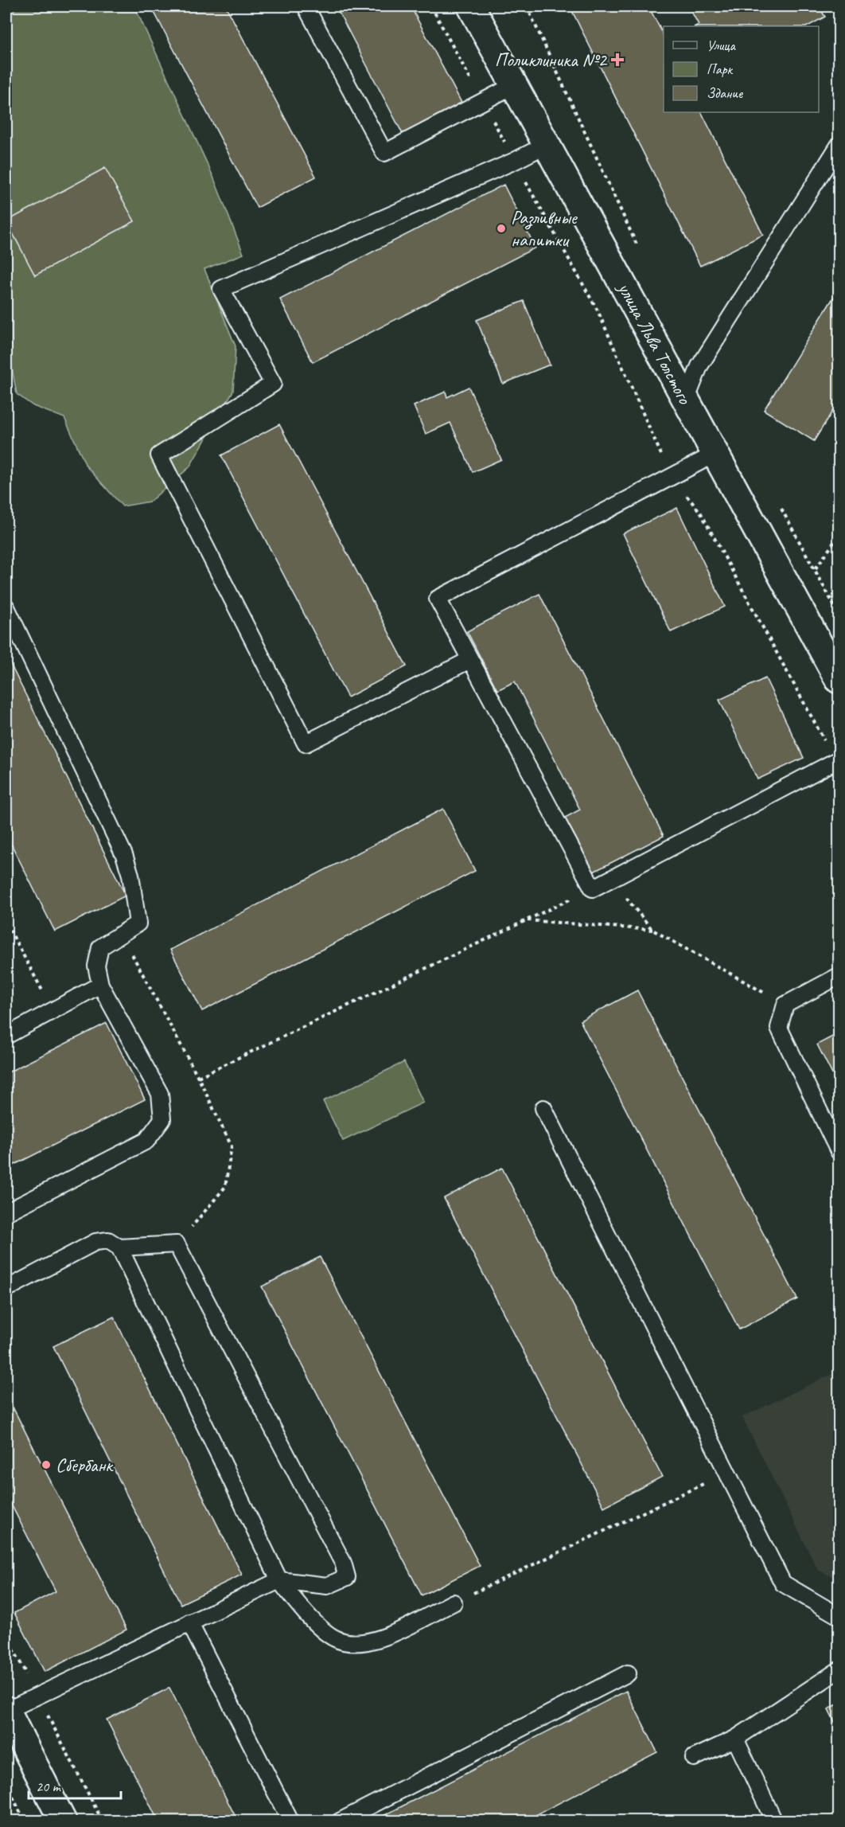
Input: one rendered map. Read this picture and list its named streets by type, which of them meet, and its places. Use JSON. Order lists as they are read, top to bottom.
{
  "streets": {
    "street": ["улица Льва Толстого"]
  },
  "places": {
    "health": ["Поликлиника №2"],
    "other": ["Разливные напитки", "Сбербанк"]
  },
  "legend": ["Улица", "Парк", "Здание"],
  "scale_bar": "20 m"
}
